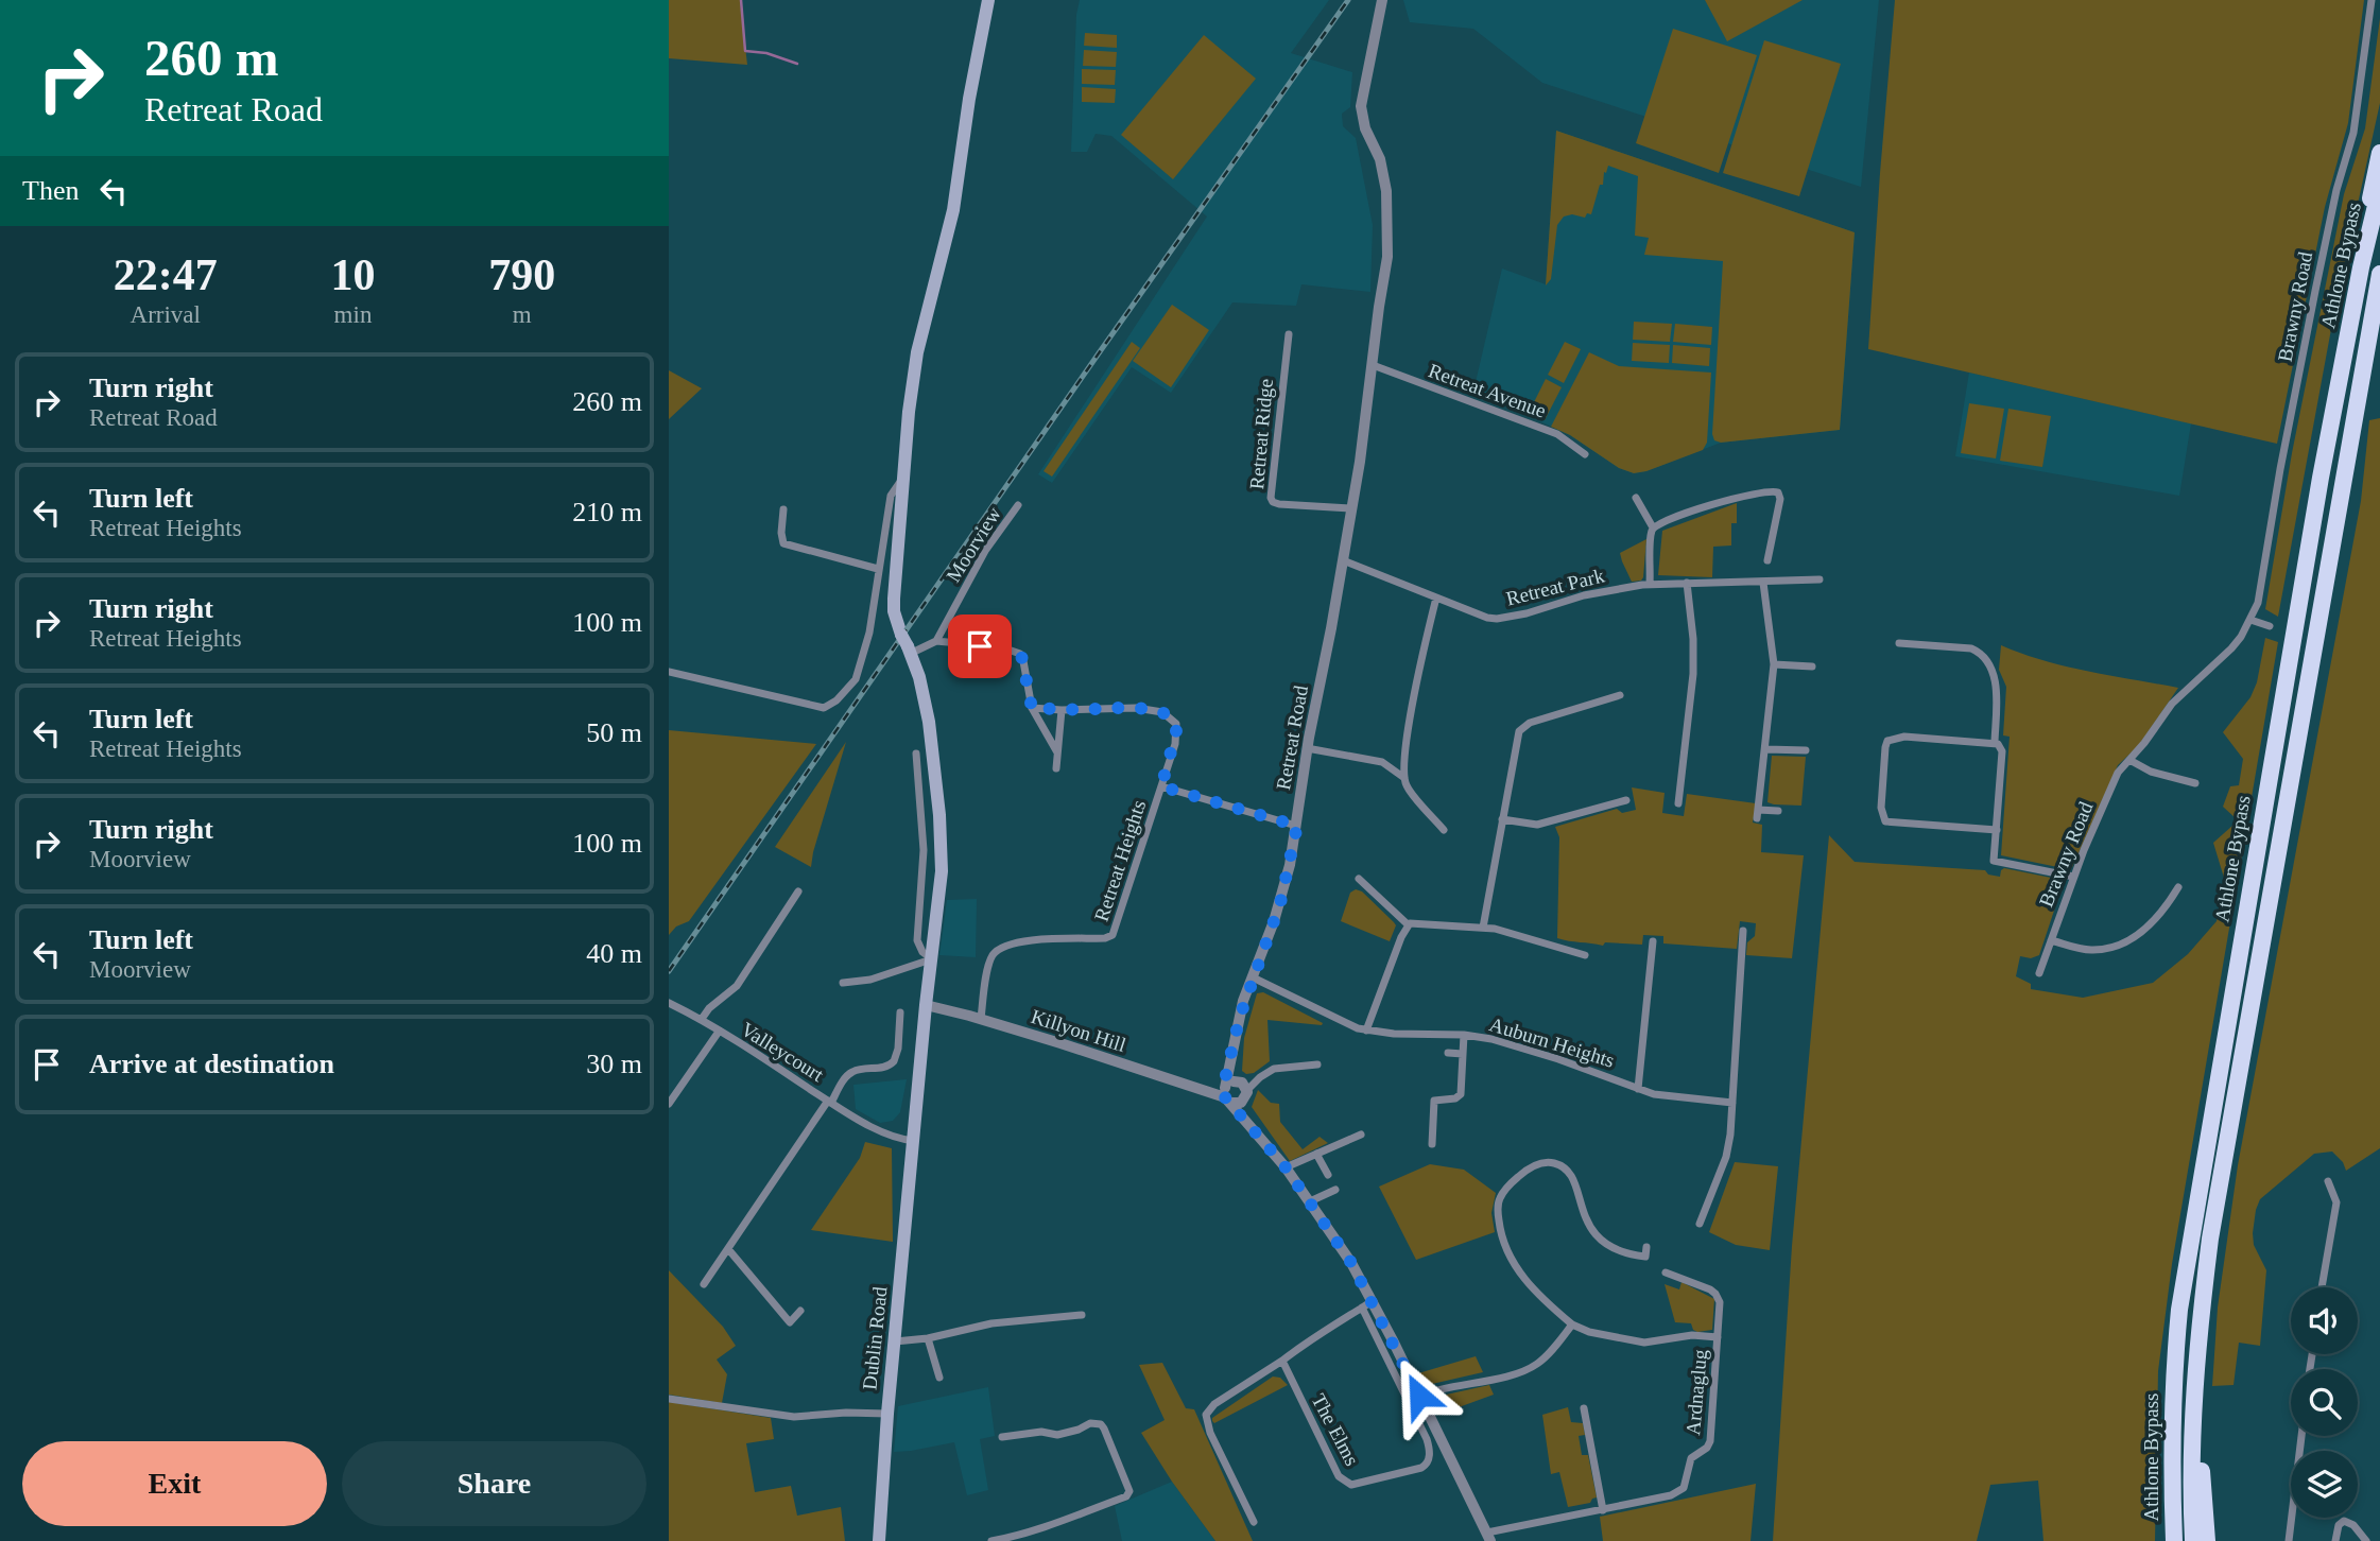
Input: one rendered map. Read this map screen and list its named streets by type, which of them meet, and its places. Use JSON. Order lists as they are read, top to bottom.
{
  "streets": {
    "highway": ["Athlone Bypass"],
    "main road": ["Dublin Road"],
    "street": [
      "Brawny Road",
      "Retreat Avenue",
      "Retreat Ridge",
      "Moorview",
      "Retreat Park",
      "Retreat Road",
      "Retreat Heights",
      "Killyon Hill",
      "Auburn Heights",
      "Valleycourt",
      "Ardnaglug",
      "The Elms"
    ]
  },
  "crossings": [
    ["Retreat Avenue", "Retreat Road"],
    ["Retreat Ridge", "Retreat Road"],
    ["Retreat Park", "Retreat Road"],
    ["Retreat Road", "Retreat Heights"],
    ["Retreat Road", "Killyon Hill"],
    ["Retreat Road", "Auburn Heights"],
    ["Retreat Heights", "Killyon Hill"],
    ["Killyon Hill", "Dublin Road"],
    ["Valleycourt", "Dublin Road"]
  ],
  "page": {
    "turn": ["260 m", "Retreat Road"],
    "then": "Then",
    "eta": [
      "22:47",
      "Arrival",
      "10",
      "min",
      "790",
      "m"
    ],
    "list": [
      {
        "name": "Turn right",
        "note": "Retreat Road",
        "value": "260 m"
      },
      {
        "name": "Turn left",
        "note": "Retreat Heights",
        "value": "210 m"
      },
      {
        "name": "Turn right",
        "note": "Retreat Heights",
        "value": "100 m"
      },
      {
        "name": "Turn left",
        "note": "Retreat Heights",
        "value": "50 m"
      },
      {
        "name": "Turn right",
        "note": "Moorview",
        "value": "100 m"
      },
      {
        "name": "Turn left",
        "note": "Moorview",
        "value": "40 m"
      },
      {
        "name": "Arrive at destination",
        "value": "30 m"
      }
    ],
    "buttons": ["Exit", "Share"]
  }
}
